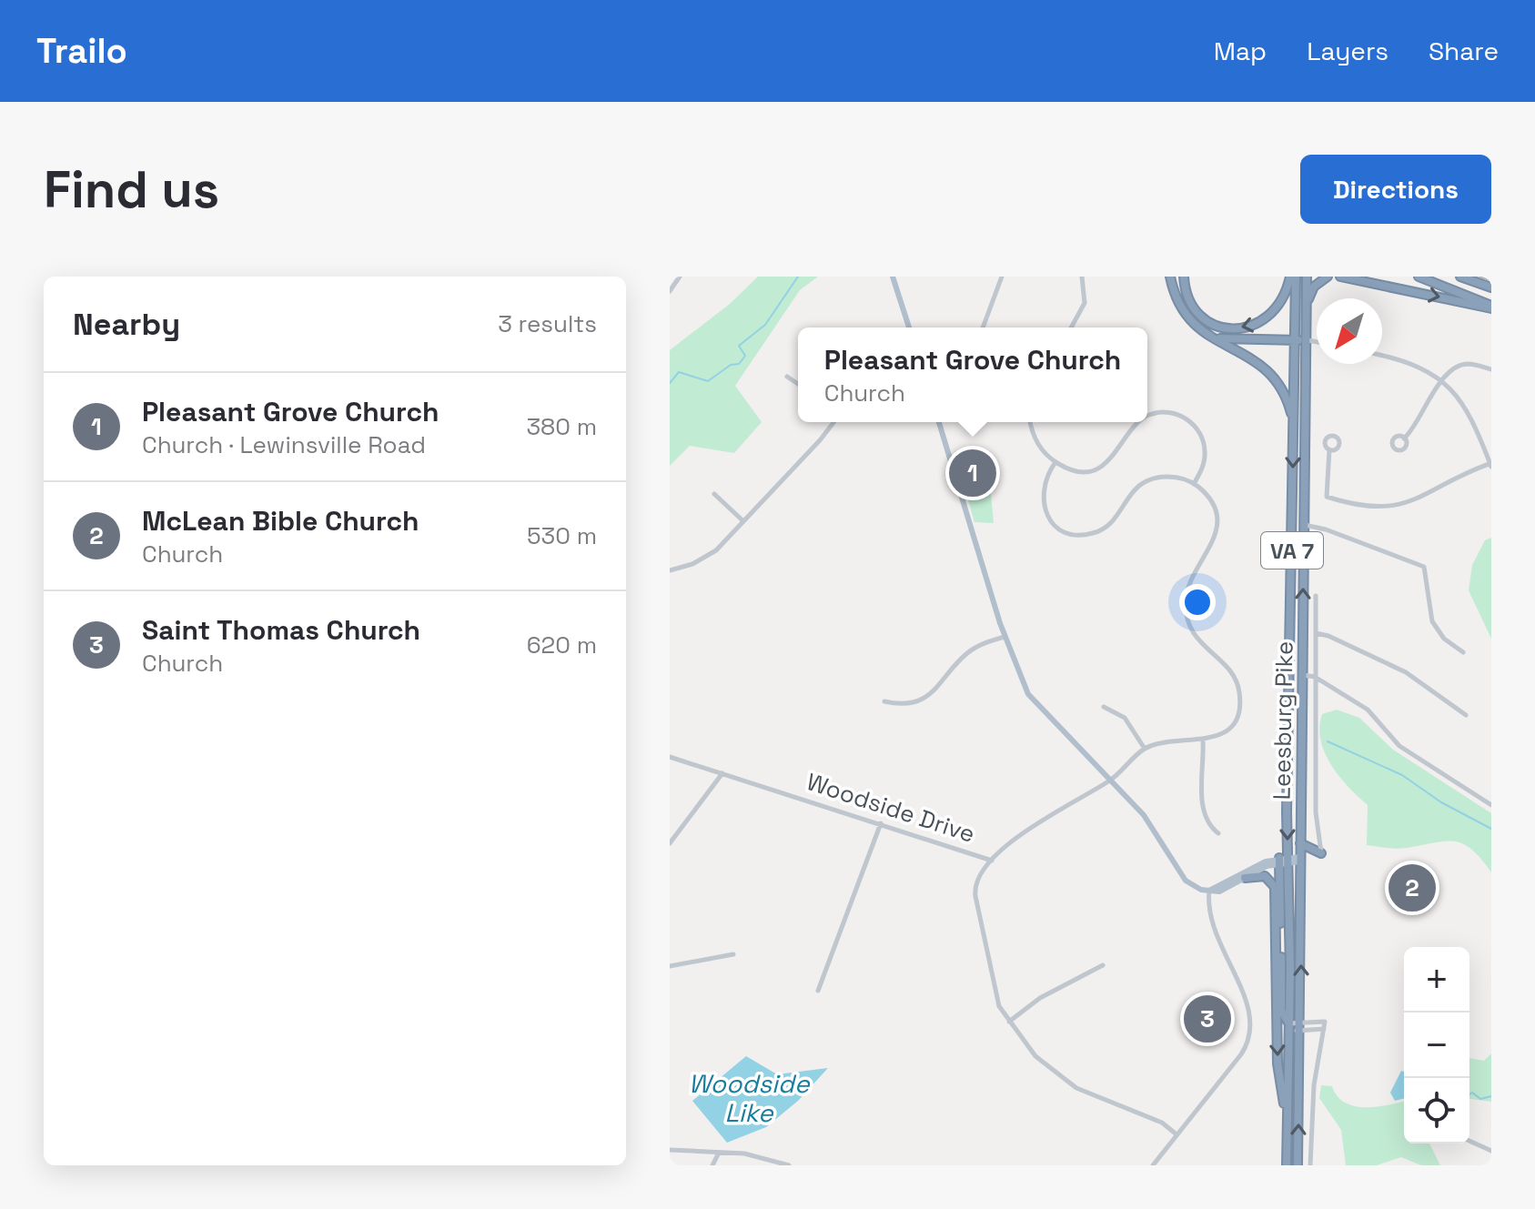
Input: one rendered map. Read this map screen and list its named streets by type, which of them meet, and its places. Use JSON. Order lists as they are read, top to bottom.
{
  "streets": {
    "highway": ["VA 7", "Leesburg Pike"],
    "street": ["Woodside Drive"]
  },
  "water": ["Woodside Like"],
  "north": "bottom left",
  "page": {
    "header": "Trailo",
    "nav": ["Map", "Layers", "Share"],
    "buttons": "Directions",
    "title": "Find us",
    "heading": ["Nearby", "3 results"],
    "popup": ["Pleasant Grove Church", "Church"],
    "list": [
      {
        "mark": "1",
        "name": "Pleasant Grove Church",
        "note": "Church · Lewinsville Road",
        "value": "380 m"
      },
      {
        "mark": "2",
        "name": "McLean Bible Church",
        "note": "Church",
        "value": "530 m"
      },
      {
        "mark": "3",
        "name": "Saint Thomas Church",
        "note": "Church",
        "value": "620 m"
      }
    ],
    "pins": ["1", "2", "3"],
    "map_buttons": ["+", "−"]
  }
}
